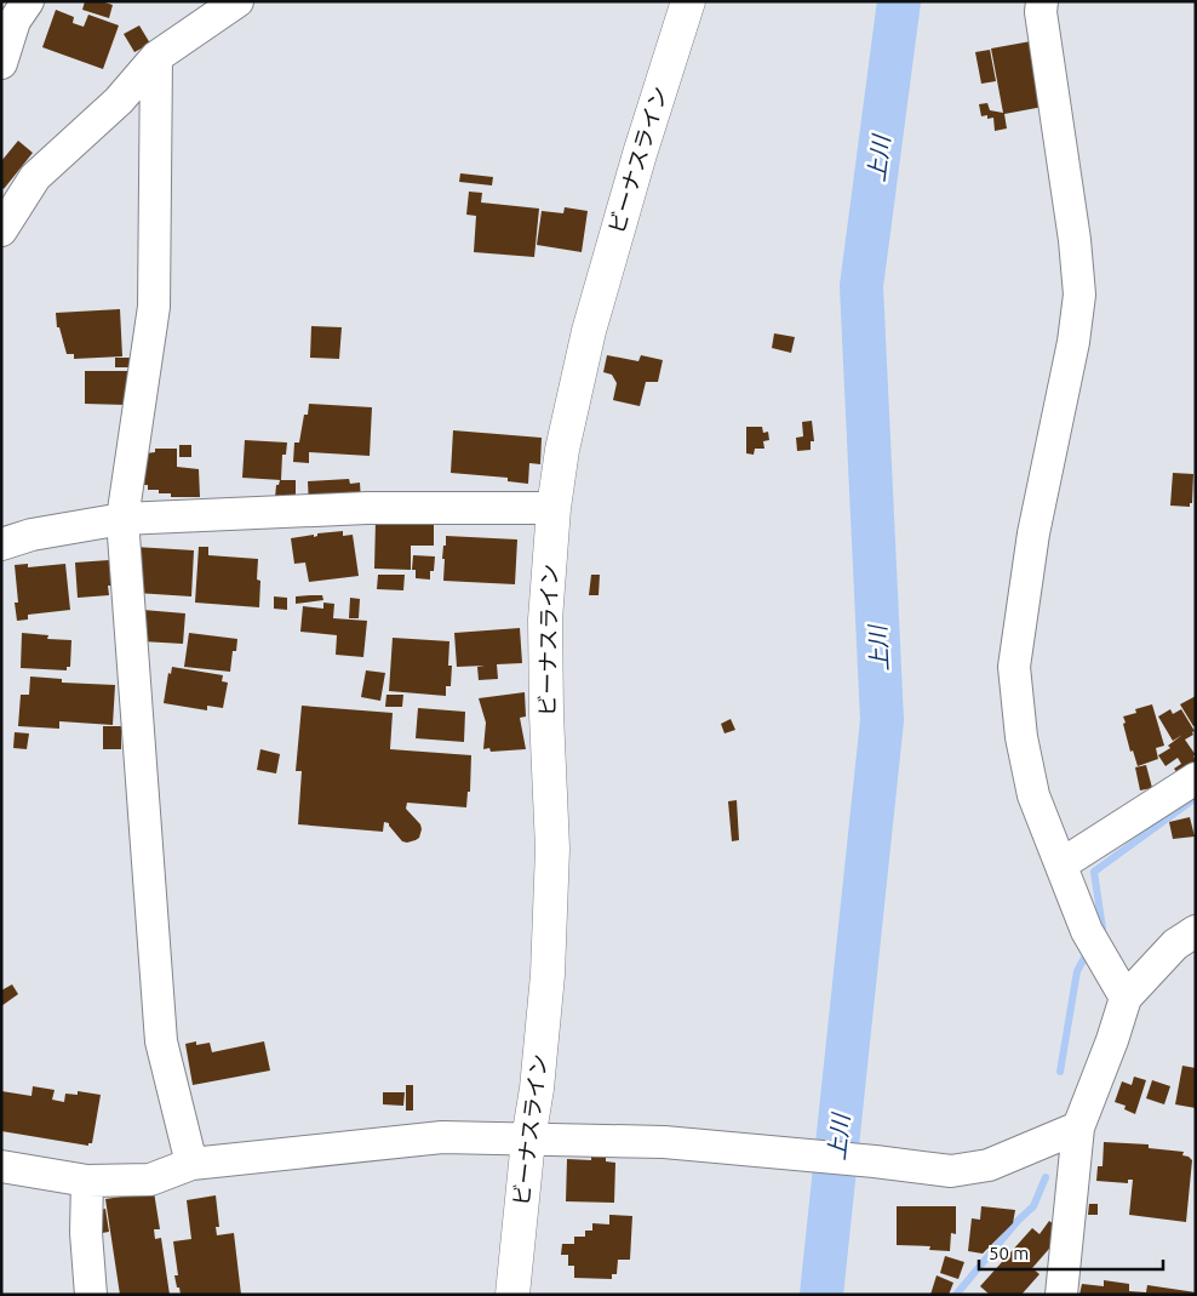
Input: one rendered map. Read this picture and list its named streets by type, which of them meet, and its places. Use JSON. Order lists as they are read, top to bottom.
{
  "streets": {
    "main road": ["ビーナスライン"]
  },
  "water": ["上川"],
  "scale_bar": "50 m"
}
